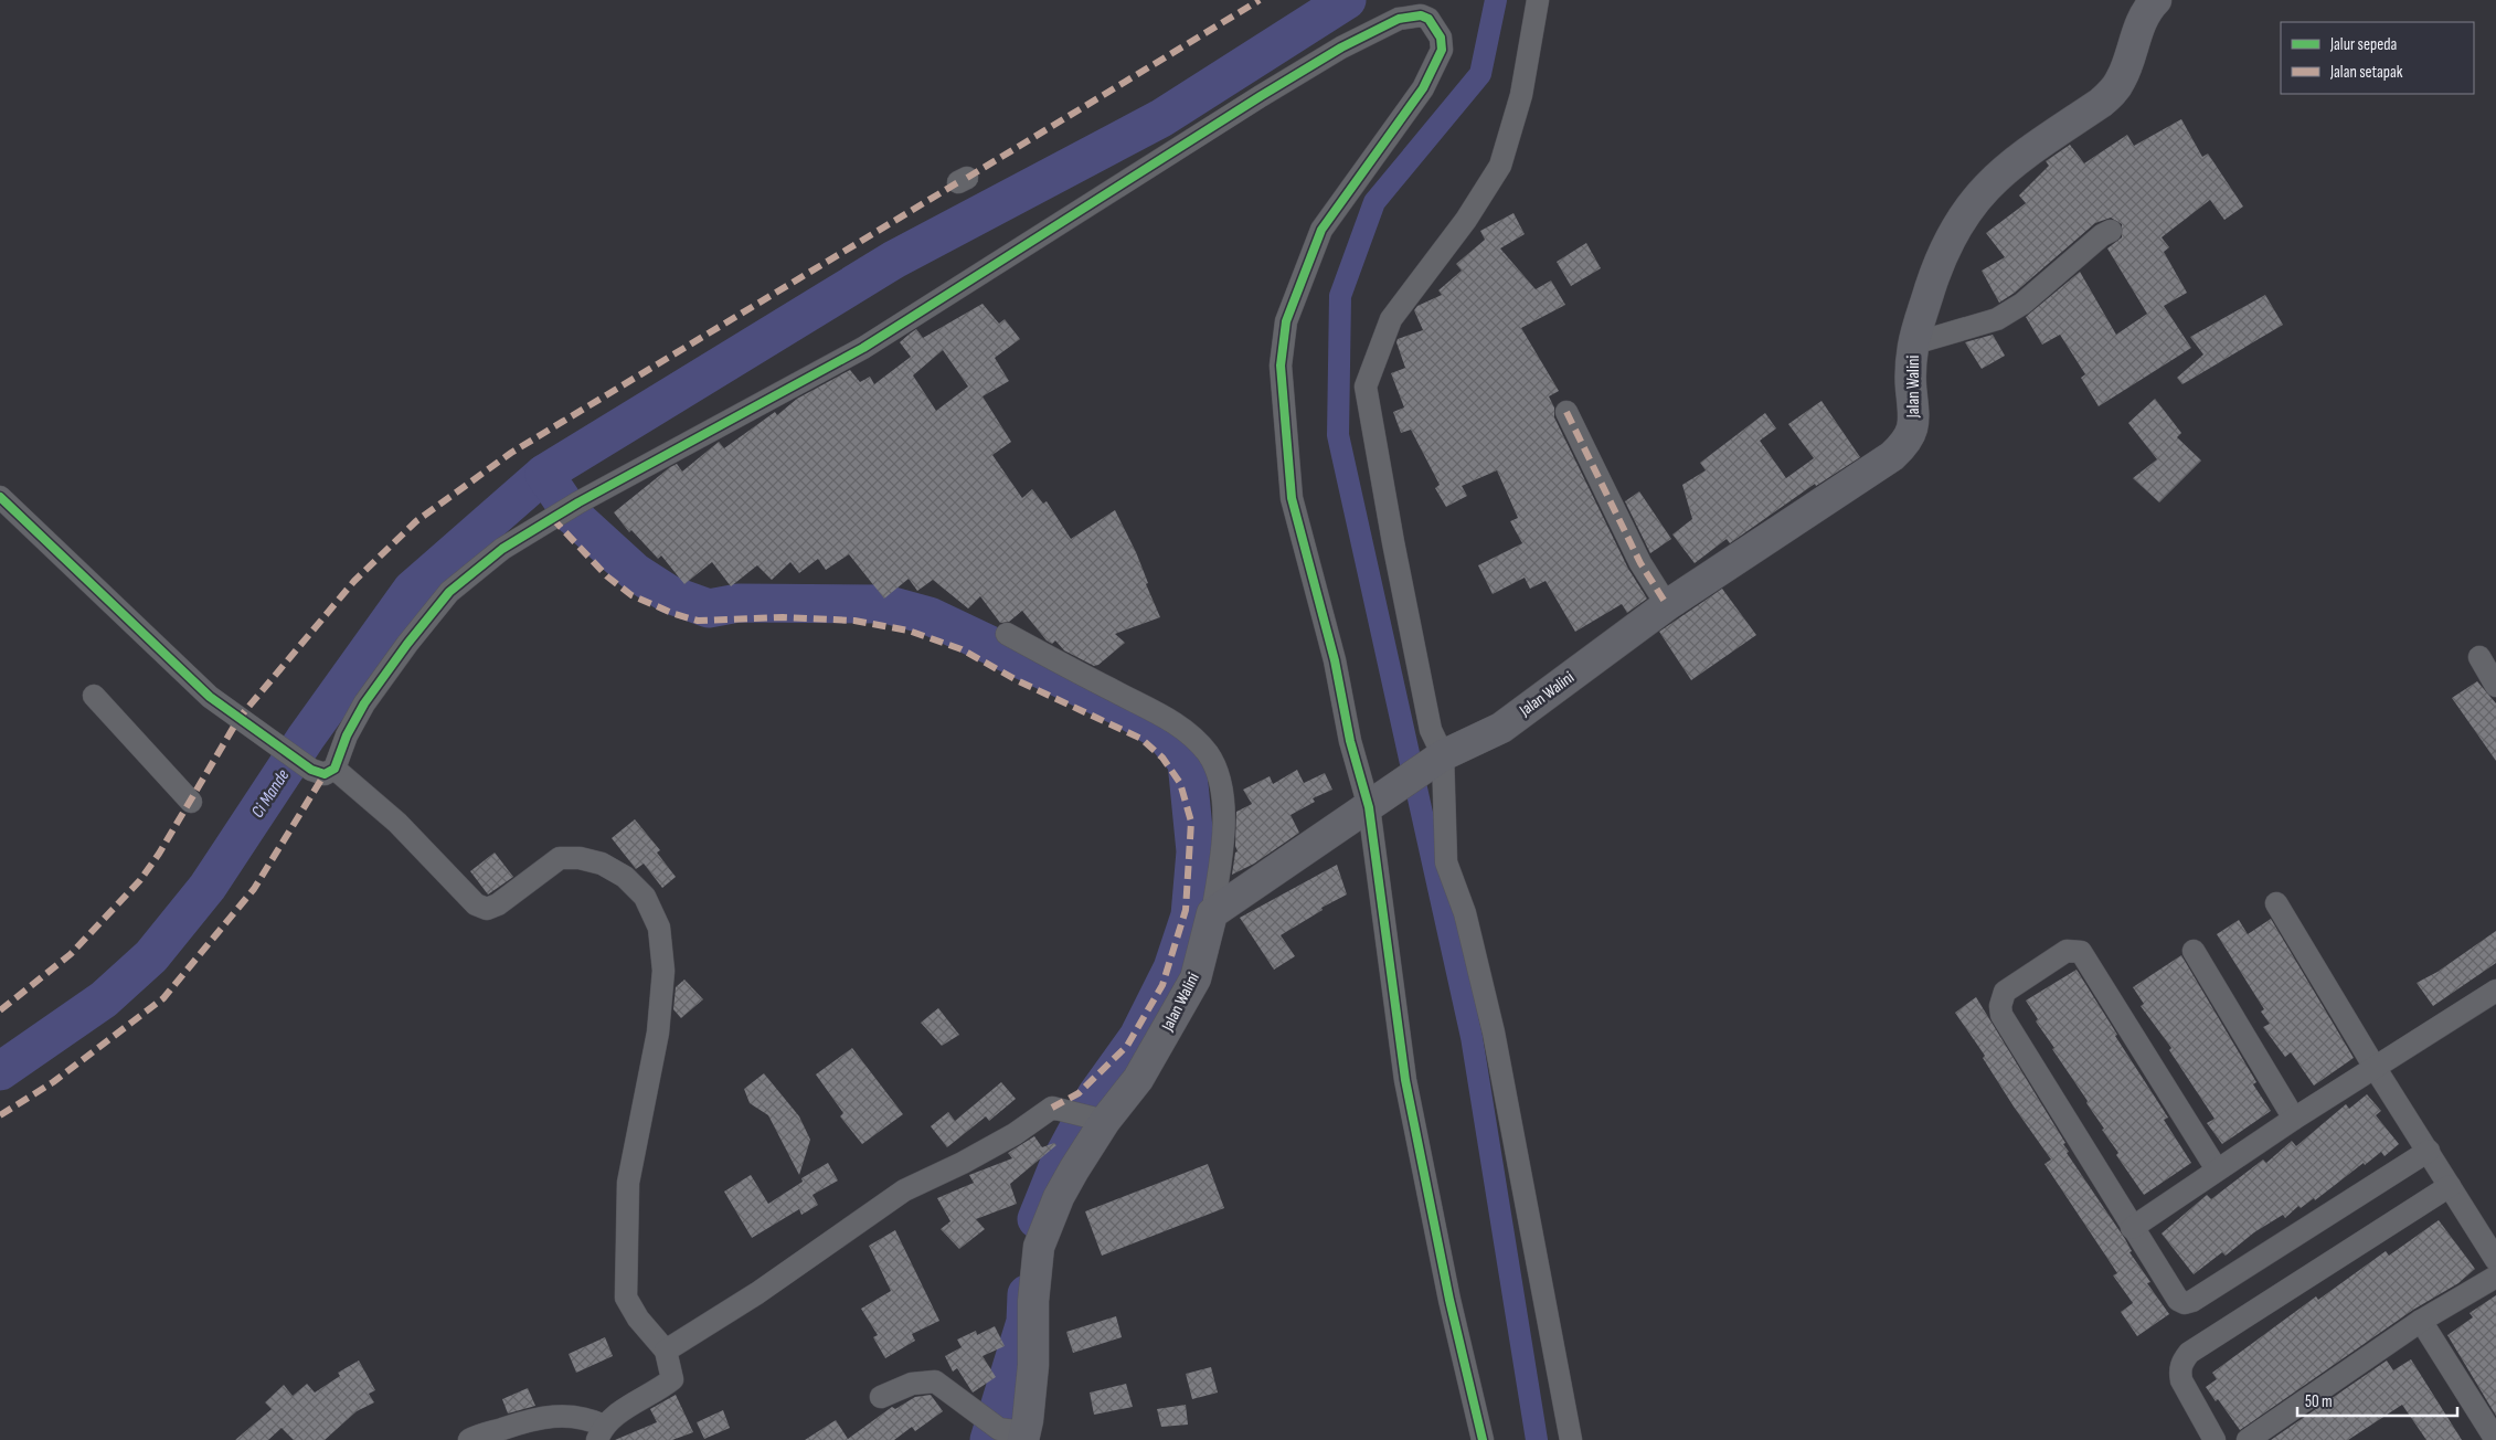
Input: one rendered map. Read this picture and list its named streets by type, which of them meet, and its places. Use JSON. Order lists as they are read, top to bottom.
{
  "streets": {
    "street": ["Jalan Walini"]
  },
  "water": ["Ci Mande"],
  "legend": ["Jalur sepeda", "Jalan setapak"],
  "scale_bar": "50 m"
}
